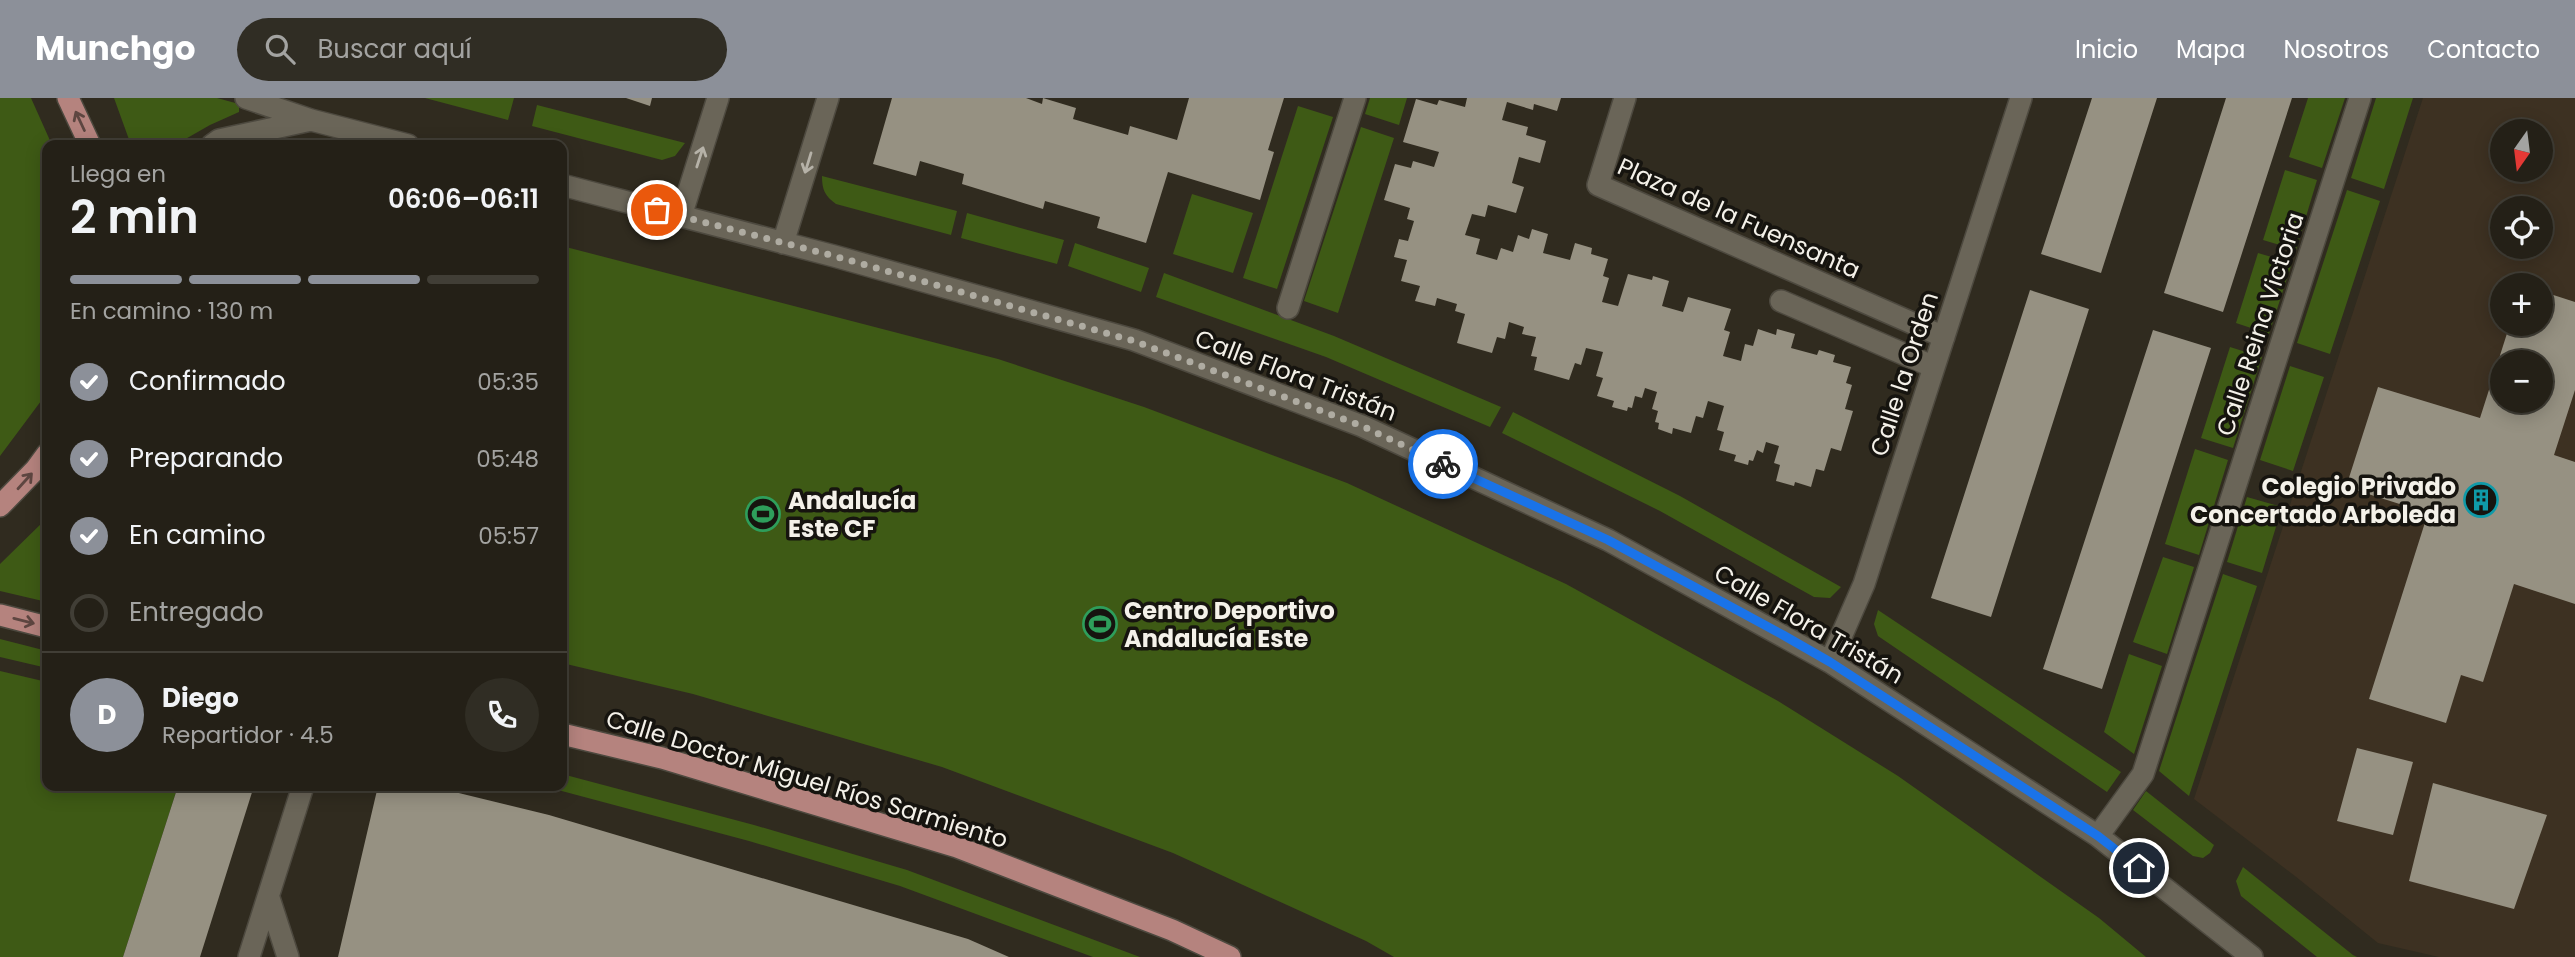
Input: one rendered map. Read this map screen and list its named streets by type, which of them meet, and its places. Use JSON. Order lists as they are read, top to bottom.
{
  "streets": {
    "main road": ["Calle Doctor Miguel Ríos Sarmiento"],
    "street": [
      "Plaza de la Fuensanta",
      "Calle Reina Victoria",
      "Calle la Orden",
      "Calle Flora Tristán"
    ]
  },
  "crossings": [
    ["Plaza de la Fuensanta", "Calle la Orden"],
    ["Calle Reina Victoria", "Calle Flora Tristán"],
    ["Calle la Orden", "Calle Flora Tristán"]
  ],
  "places": {
    "building": ["Colegio Privado Concertado Arboleda"],
    "sports": ["Andalucía Este CF", "Centro Deportivo Andalucía Este"]
  },
  "north": "bottom",
  "page": {
    "header": "Munchgo",
    "search": "Buscar aquí",
    "nav": [
      "Inicio",
      "Mapa",
      "Nosotros",
      "Contacto"
    ],
    "map_buttons": ["+", "−"],
    "heading": ["2 min", "Llega en", "06:06–06:11"],
    "panel": ["Diego", "Repartidor · 4.5"],
    "bar": "En camino · 130 m",
    "list": [
      ["Confirmado", "05:35"],
      ["Preparando", "05:48"],
      ["En camino", "05:57"],
      "Entregado"
    ],
    "round": "D"
  }
}
